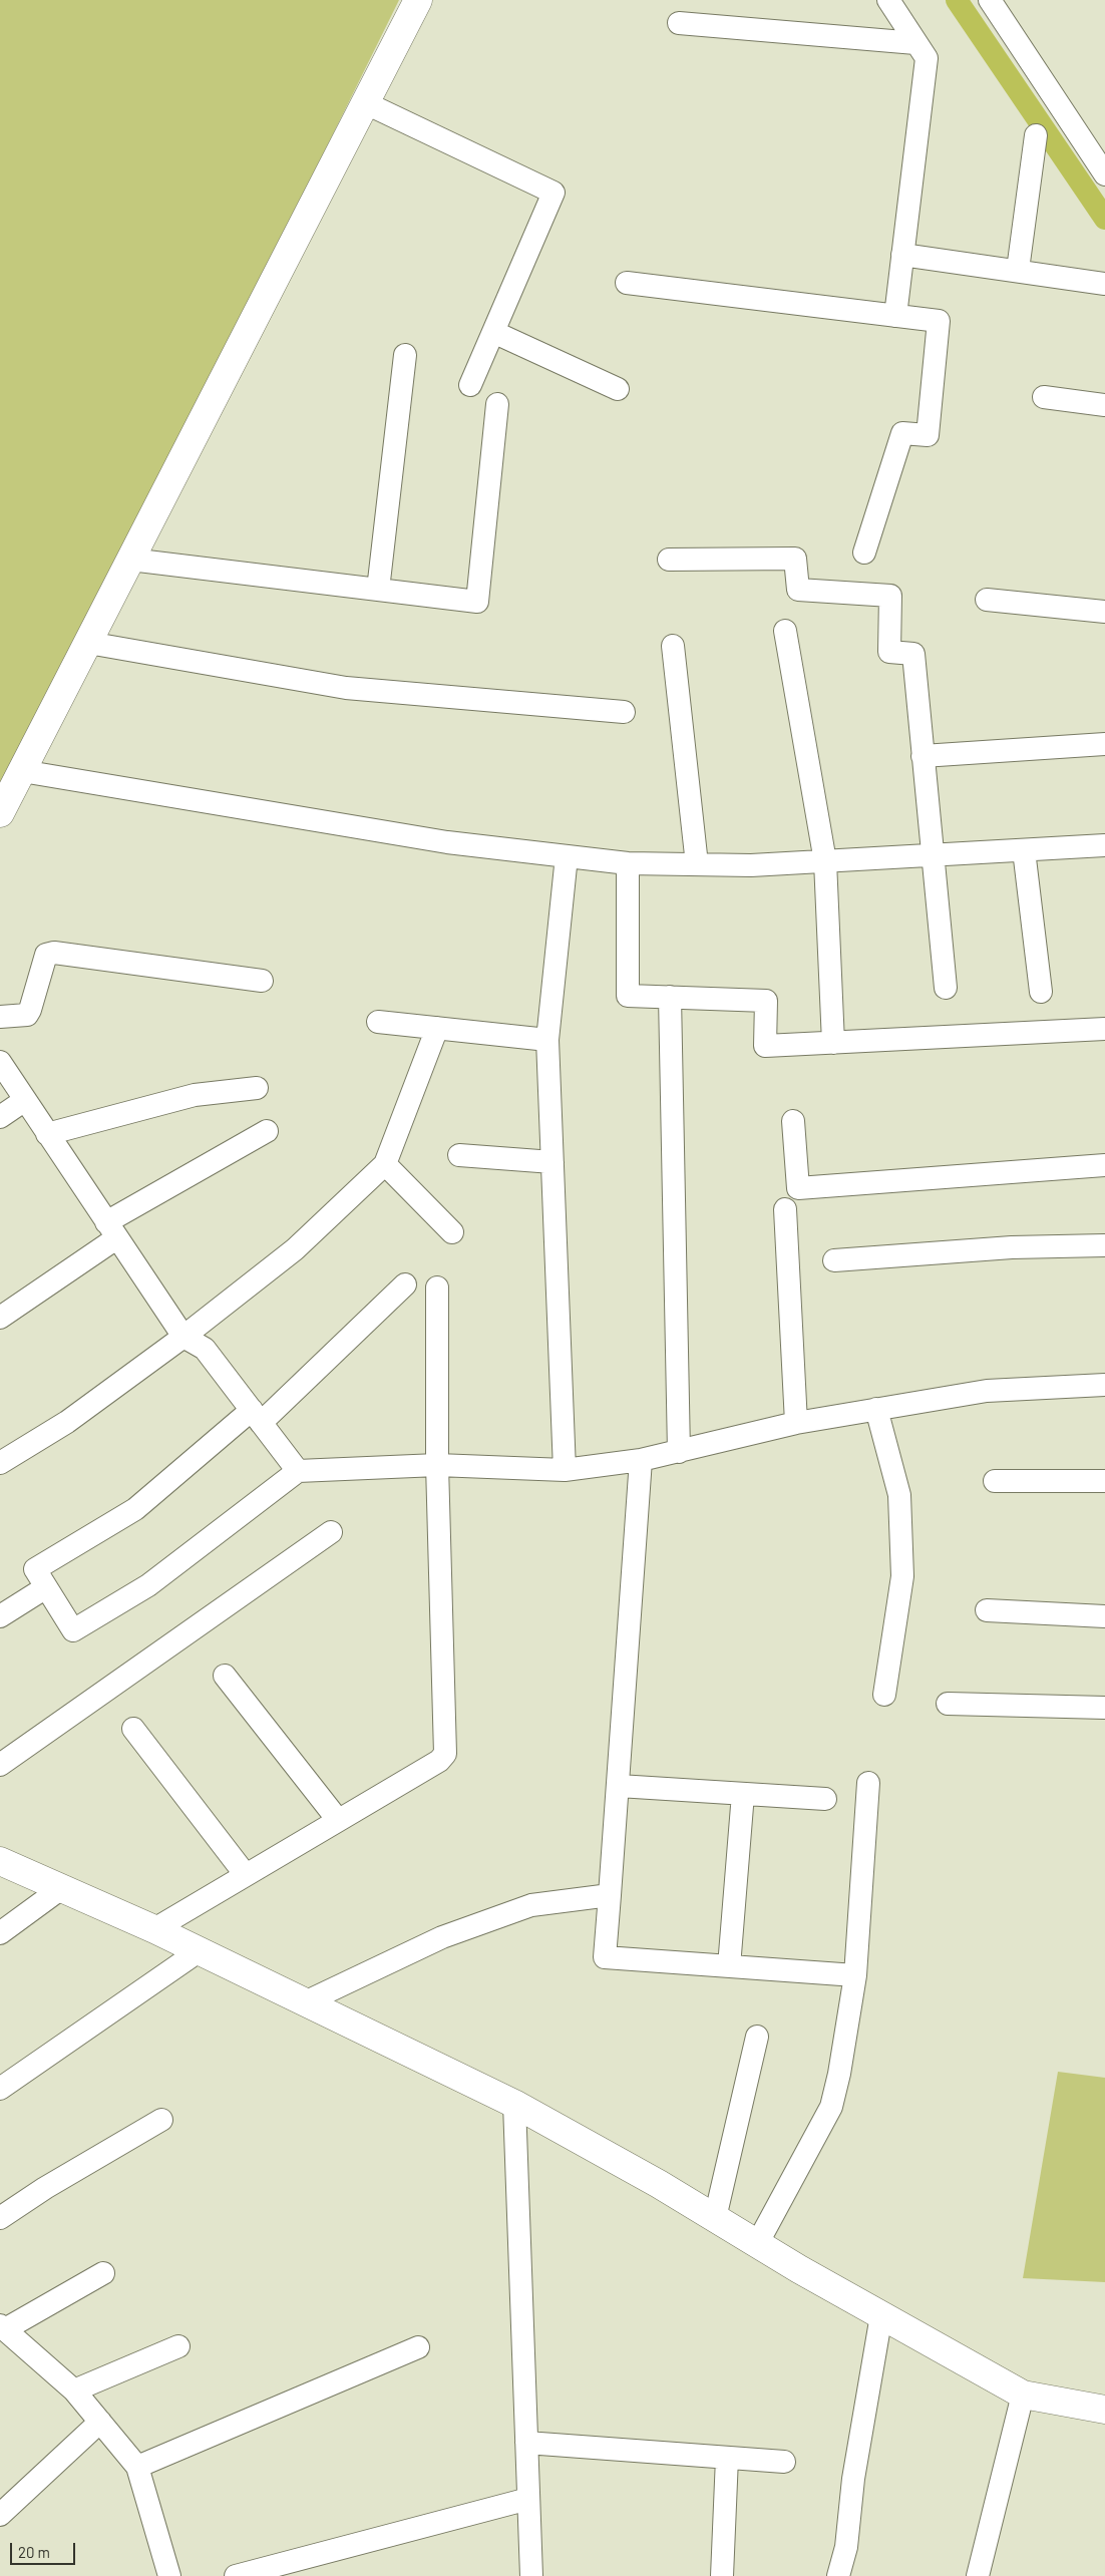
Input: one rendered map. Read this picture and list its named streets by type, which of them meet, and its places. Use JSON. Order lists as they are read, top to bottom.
{
  "scale_bar": "20 m"
}
